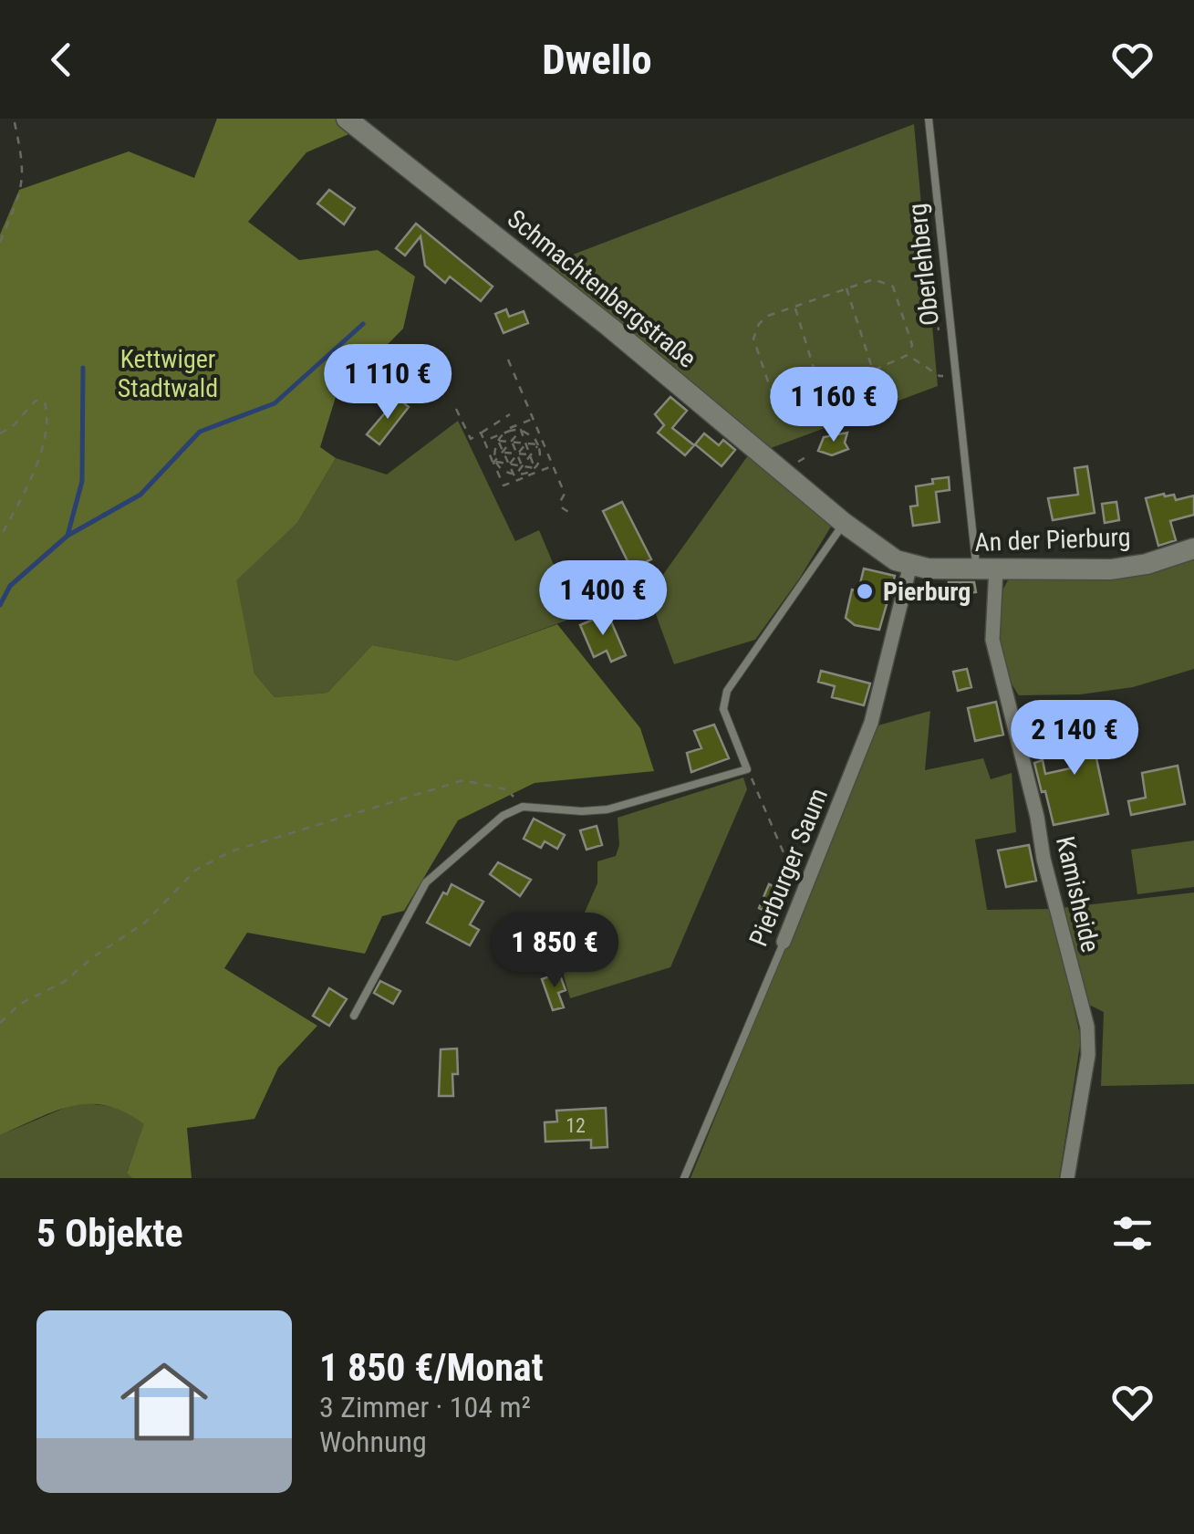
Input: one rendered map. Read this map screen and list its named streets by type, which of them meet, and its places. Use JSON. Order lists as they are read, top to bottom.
{
  "streets": {
    "street": [
      "Schmachtenbergstraße",
      "An der Pierburg",
      "Pierburger Saum",
      "Kamisheide"
    ],
    "lane": ["Oberlehberg"]
  },
  "crossings": [
    ["Oberlehberg", "An der Pierburg"],
    ["Oberlehberg", "Kamisheide"],
    ["Schmachtenbergstraße", "An der Pierburg"],
    ["Schmachtenbergstraße", "Pierburger Saum"],
    ["An der Pierburg", "Pierburger Saum"],
    ["An der Pierburg", "Kamisheide"]
  ],
  "parks": ["Kettwiger Stadtwald"],
  "places": ["Pierburg"],
  "house_numbers": ["12"],
  "page": {
    "header": "Dwello",
    "price": [
      "1 110 €",
      "1 160 €",
      "1 400 €",
      "2 140 €",
      "1 850 €"
    ],
    "heading": "5 Objekte",
    "list": [
      {
        "name": "1 850 €/Monat",
        "note": "3 Zimmer · 104 m² · Wohnung"
      }
    ]
  }
}
